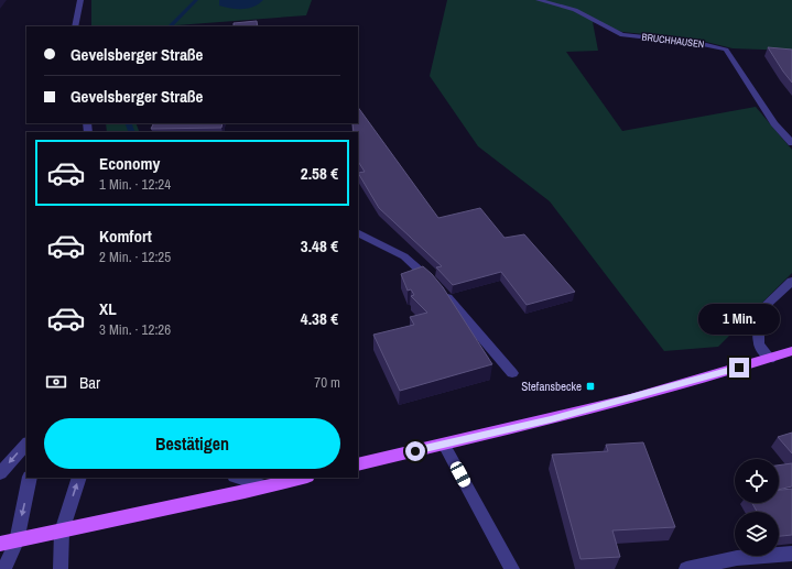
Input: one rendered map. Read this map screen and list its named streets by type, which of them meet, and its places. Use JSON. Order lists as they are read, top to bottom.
{
  "streets": {
    "street": ["BRUCHHAUSEN"]
  },
  "places": {
    "transit": ["Stefansbecke"]
  },
  "page": {
    "banner": ["Gevelsberger Straße", "Gevelsberger Straße"],
    "list": [
      {
        "name": "Economy",
        "note": "1 Min. · 12:24",
        "value": "2.58 €"
      },
      {
        "name": "Komfort",
        "note": "2 Min. · 12:25",
        "value": "3.48 €"
      },
      {
        "name": "XL",
        "note": "3 Min. · 12:26",
        "value": "4.38 €"
      }
    ],
    "bubble": "1 Min.",
    "pay": ["Bar", "70 m"],
    "buttons": "Bestätigen"
  }
}
